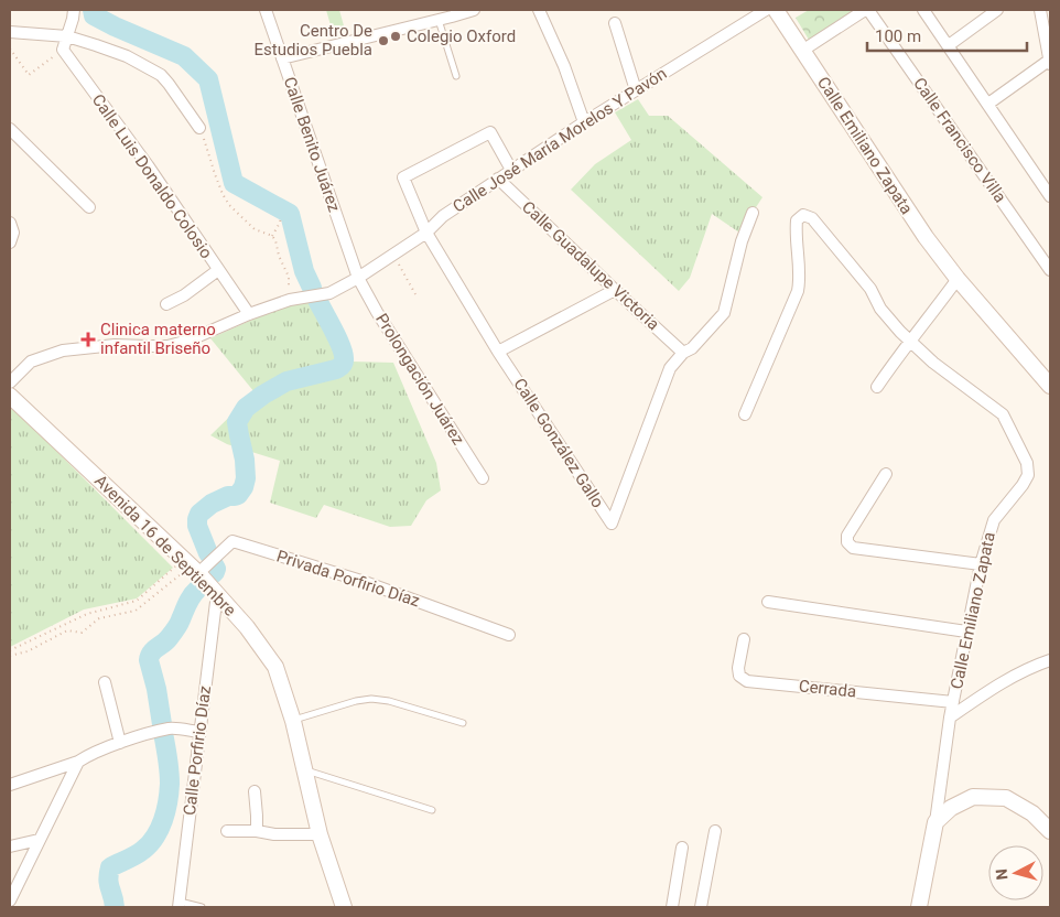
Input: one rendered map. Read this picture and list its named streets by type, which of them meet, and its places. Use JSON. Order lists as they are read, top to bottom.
{
  "streets": {
    "main road": ["Calle Emiliano Zapata", "Avenida 16 de Septiembre"],
    "street": [
      "Calle José María Morelos Y Pavón",
      "Calle Francisco Villa",
      "Calle Benito Juárez",
      "Calle Luis Donaldo Colosio",
      "Calle Guadalupe Victoria",
      "Prolongación Juárez",
      "Calle González Gallo",
      "Privada Porfirio Díaz",
      "Cerrada",
      "Calle Porfirio Díaz"
    ]
  },
  "crossings": [
    ["Calle José María Morelos Y Pavón", "Calle Benito Juárez"],
    ["Calle José María Morelos Y Pavón", "Calle Guadalupe Victoria"],
    ["Calle José María Morelos Y Pavón", "Prolongación Juárez"],
    ["Calle José María Morelos Y Pavón", "Calle González Gallo"],
    ["Calle Benito Juárez", "Prolongación Juárez"],
    ["Calle Emiliano Zapata", "Cerrada"],
    ["Calle Guadalupe Victoria", "Calle González Gallo"],
    ["Avenida 16 de Septiembre", "Privada Porfirio Díaz"],
    ["Avenida 16 de Septiembre", "Calle Porfirio Díaz"]
  ],
  "places": {
    "other": ["Colegio Oxford", "Centro De Estudios Puebla"],
    "health": ["Clinica materno infantil Briseño"]
  },
  "scale_bar": "100 m",
  "north": "left"
}
